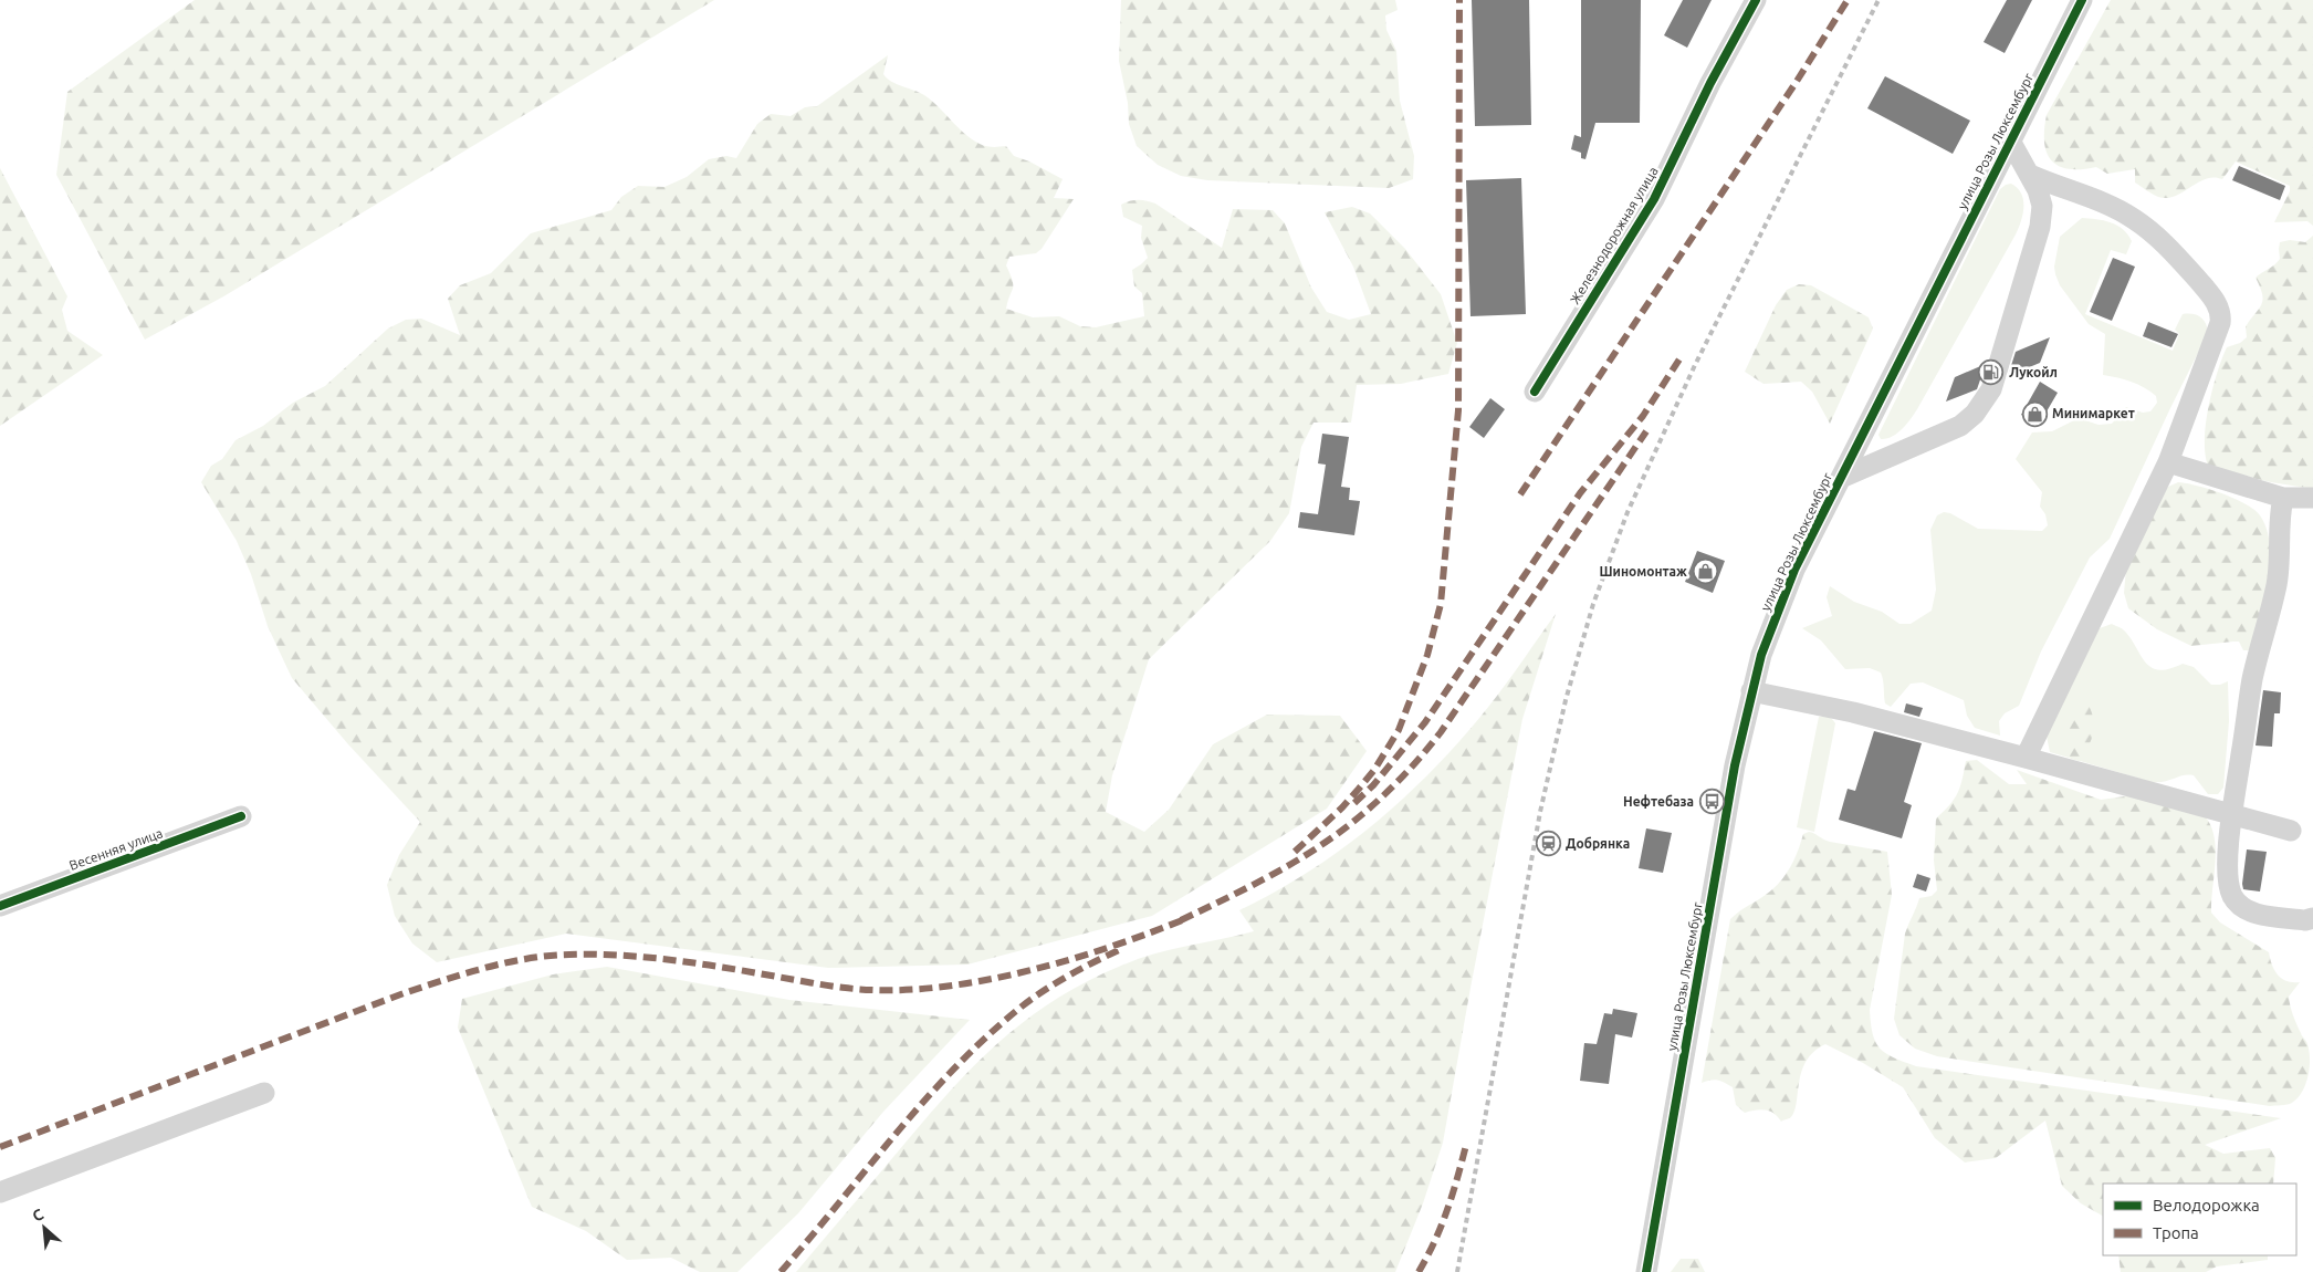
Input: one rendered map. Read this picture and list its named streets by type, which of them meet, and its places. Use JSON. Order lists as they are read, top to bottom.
{
  "streets": {
    "street": ["улица Розы Люксембург", "Железнодорожная улица", "Весенняя улица"]
  },
  "places": {
    "fuel station": ["Лукойл"],
    "shop": ["Минимаркет", "Шинoмонтаж"],
    "bus stop": ["Нефтебаза"],
    "station": ["Добрянка"]
  },
  "legend": ["Велодорожка", "Тропа"],
  "north": "top left"
}
